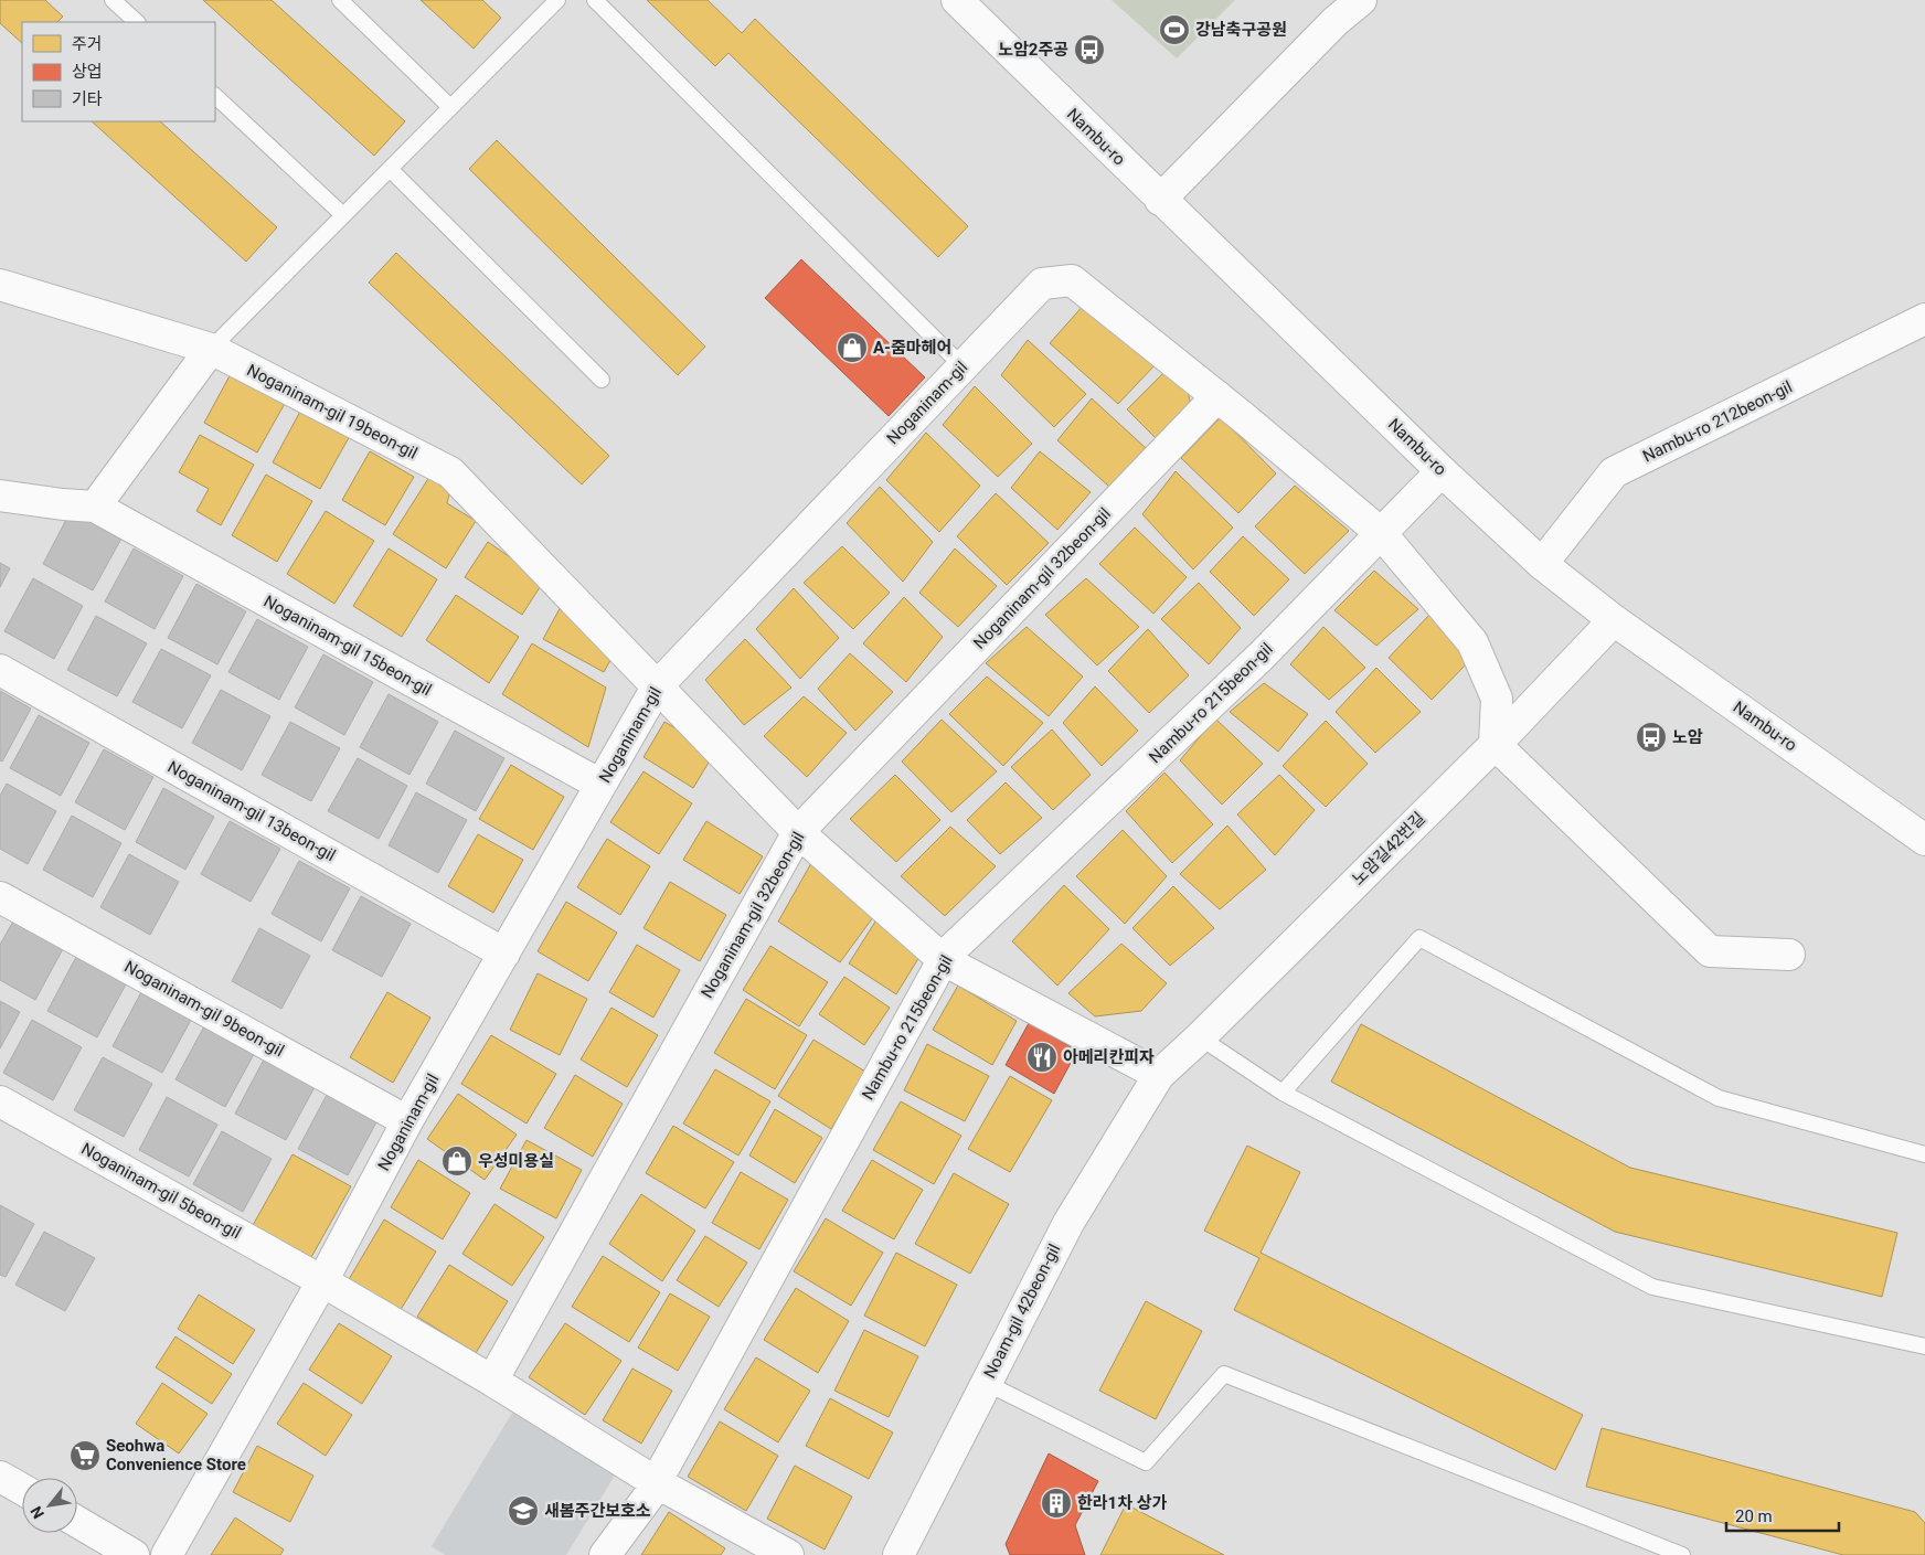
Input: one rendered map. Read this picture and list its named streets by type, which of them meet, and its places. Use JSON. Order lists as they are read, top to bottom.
{
  "streets": {
    "street": [
      "Nambu-ro",
      "Noganinam-gil",
      "Noganinam-gil 19beon-gil",
      "Nambu-ro 212beon-gil",
      "Noganinam-gil 32beon-gil",
      "Noganinam-gil 15beon-gil",
      "Nambu-ro 215beon-gil",
      "Noganinam-gil 13beon-gil",
      "노암길42번길",
      "Noganinam-gil 9beon-gil",
      "Noganinam-gil 5beon-gil",
      "Noam-gil 42beon-gil"
    ]
  },
  "crossings": [
    ["Nambu-ro", "Nambu-ro 212beon-gil"],
    ["Nambu-ro", "Nambu-ro 215beon-gil"],
    ["Nambu-ro", "노암길42번길"],
    ["Noganinam-gil", "Noganinam-gil 19beon-gil"],
    ["Noganinam-gil", "Noganinam-gil 32beon-gil"],
    ["Noganinam-gil", "Noganinam-gil 15beon-gil"],
    ["Noganinam-gil", "Nambu-ro 215beon-gil"],
    ["Noganinam-gil", "Noganinam-gil 13beon-gil"],
    ["Noganinam-gil", "Noganinam-gil 9beon-gil"],
    ["Noganinam-gil", "Noganinam-gil 5beon-gil"],
    ["Noganinam-gil 19beon-gil", "Noganinam-gil 32beon-gil"],
    ["Noganinam-gil 19beon-gil", "Nambu-ro 215beon-gil"],
    ["Noganinam-gil 19beon-gil", "노암길42번길"],
    ["Noganinam-gil 19beon-gil", "Noam-gil 42beon-gil"],
    ["Noganinam-gil 32beon-gil", "Noganinam-gil 5beon-gil"],
    ["Nambu-ro 215beon-gil", "Noganinam-gil 5beon-gil"],
    ["노암길42번길", "Noam-gil 42beon-gil"]
  ],
  "places": {
    "sports": ["강남축구공원"],
    "bus stop": ["노암2주공", "노암"],
    "shop": ["A-줌마헤어", "우성미용실"],
    "restaurant": ["아메리칸피자"],
    "supermarket": ["Seohwa Convenience Store"],
    "building": ["한라1차 상가"],
    "school or university": ["새봄주간보호소"]
  },
  "legend": ["주거", "상업", "기타"],
  "scale_bar": "20 m",
  "north": "bottom left"
}
